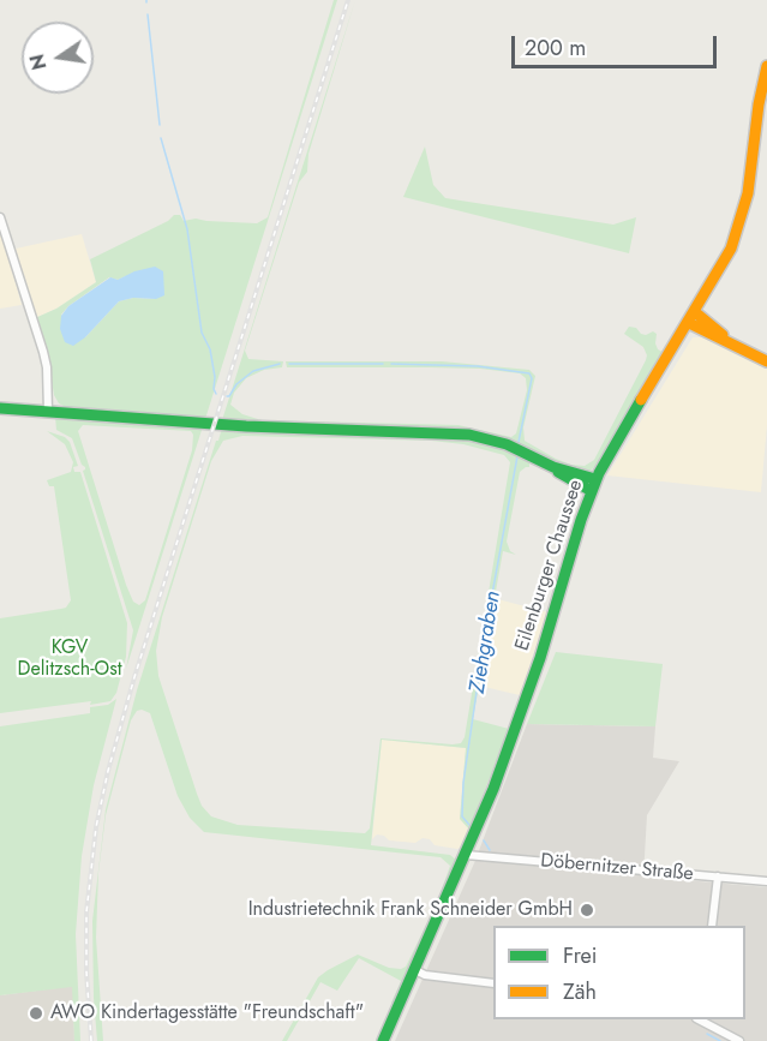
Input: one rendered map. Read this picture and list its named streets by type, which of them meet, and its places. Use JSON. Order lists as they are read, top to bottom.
{
  "streets": {
    "main road": ["Eilenburger Chaussee"],
    "street": ["Döbernitzer Straße"]
  },
  "crossings": [
    ["Eilenburger Chaussee", "Döbernitzer Straße"]
  ],
  "water": ["Ziehgraben"],
  "parks": ["KGV Delitzsch-Ost"],
  "places": ["Industrietechnik Frank Schneider GmbH", "AWO Kindertagesstätte \"Freundschaft\""],
  "legend": ["Frei", "Zäh"],
  "scale_bar": "200 m",
  "north": "left"
}
